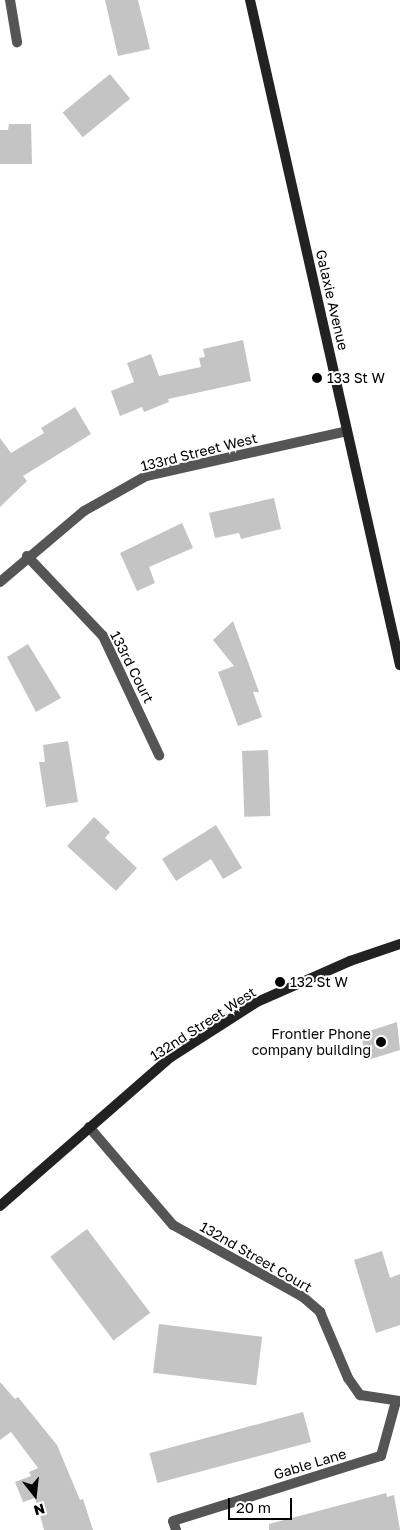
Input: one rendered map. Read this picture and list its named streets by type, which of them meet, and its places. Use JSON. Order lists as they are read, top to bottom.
{
  "streets": {
    "street": [
      "Galaxie Avenue",
      "133rd Street West",
      "133rd Court",
      "132nd Street West",
      "132nd Street Court",
      "Gable Lane"
    ]
  },
  "crossings": [
    ["Galaxie Avenue", "133rd Street West"],
    ["133rd Street West", "133rd Court"],
    ["132nd Street West", "132nd Street Court"],
    ["132nd Street Court", "Gable Lane"]
  ],
  "places": ["133 St W", "132 St W", "Frontier Phone company building"],
  "scale_bar": "20 m",
  "north": "bottom"
}
